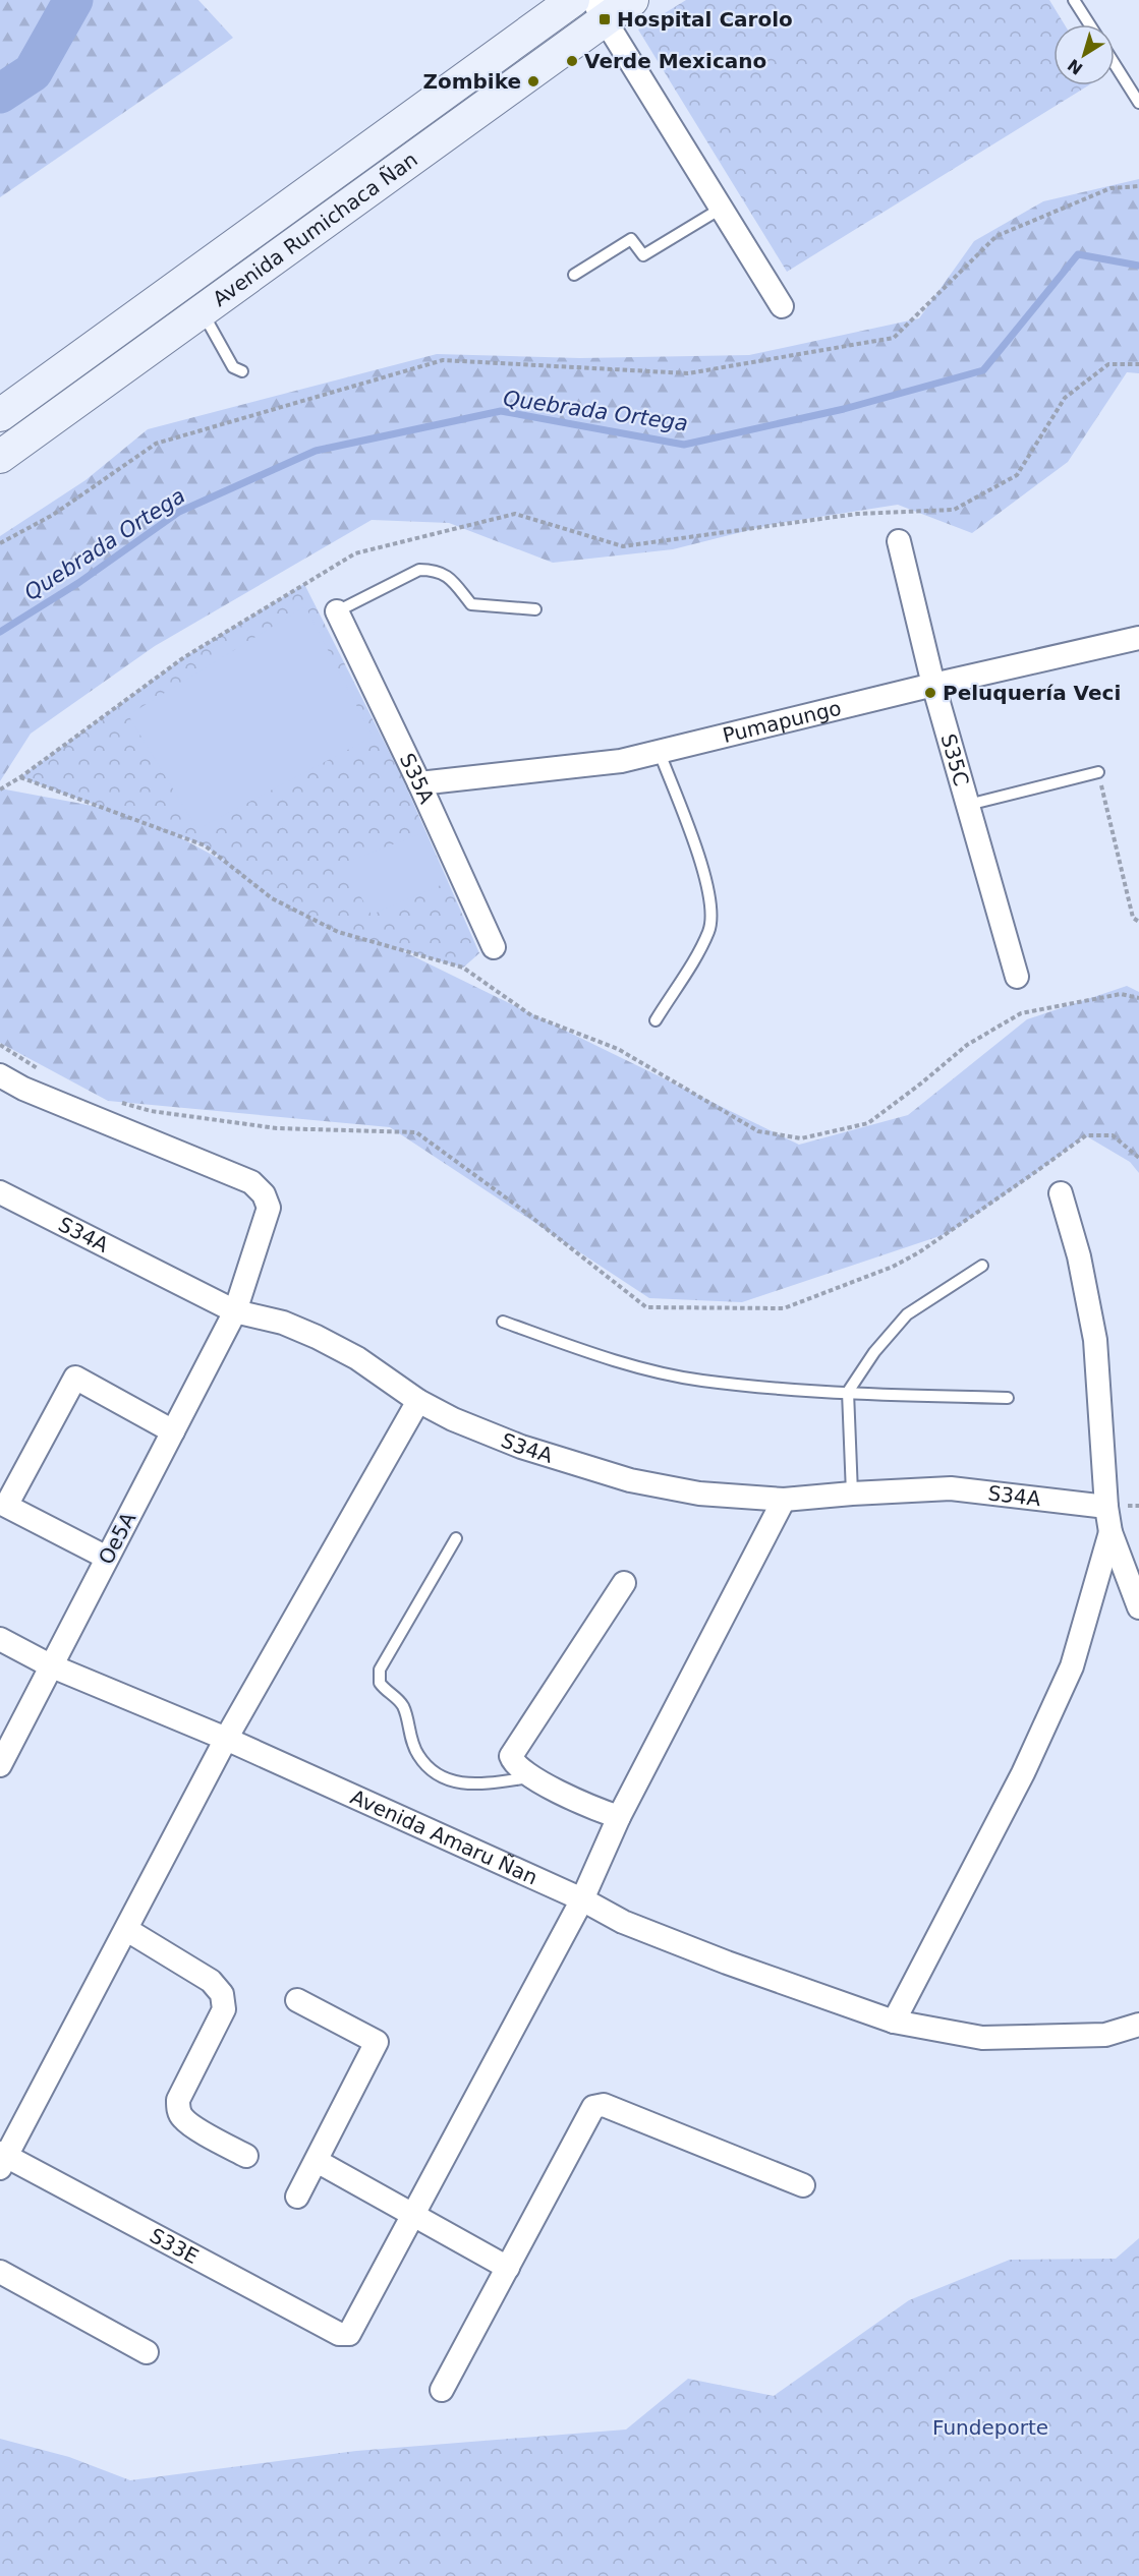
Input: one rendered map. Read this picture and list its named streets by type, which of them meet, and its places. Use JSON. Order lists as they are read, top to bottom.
{
  "streets": {
    "main road": ["Avenida Rumichaca Ñan"],
    "street": [
      "Pumapungo",
      "S35C",
      "S35A",
      "S34A",
      "Oe5A",
      "Avenida Amaru Ñan",
      "S33E"
    ]
  },
  "crossings": [
    ["Pumapungo", "S35C"],
    ["Pumapungo", "S35A"],
    ["S34A", "Oe5A"],
    ["Oe5A", "Avenida Amaru Ñan"]
  ],
  "water": ["Quebrada Ortega"],
  "parks": ["Fundeporte"],
  "places": {
    "transit": ["Hospital Carolo"],
    "other": ["Verde Mexicano", "Zombike", "Peluquería Veci"]
  },
  "north": "bottom left"
}
